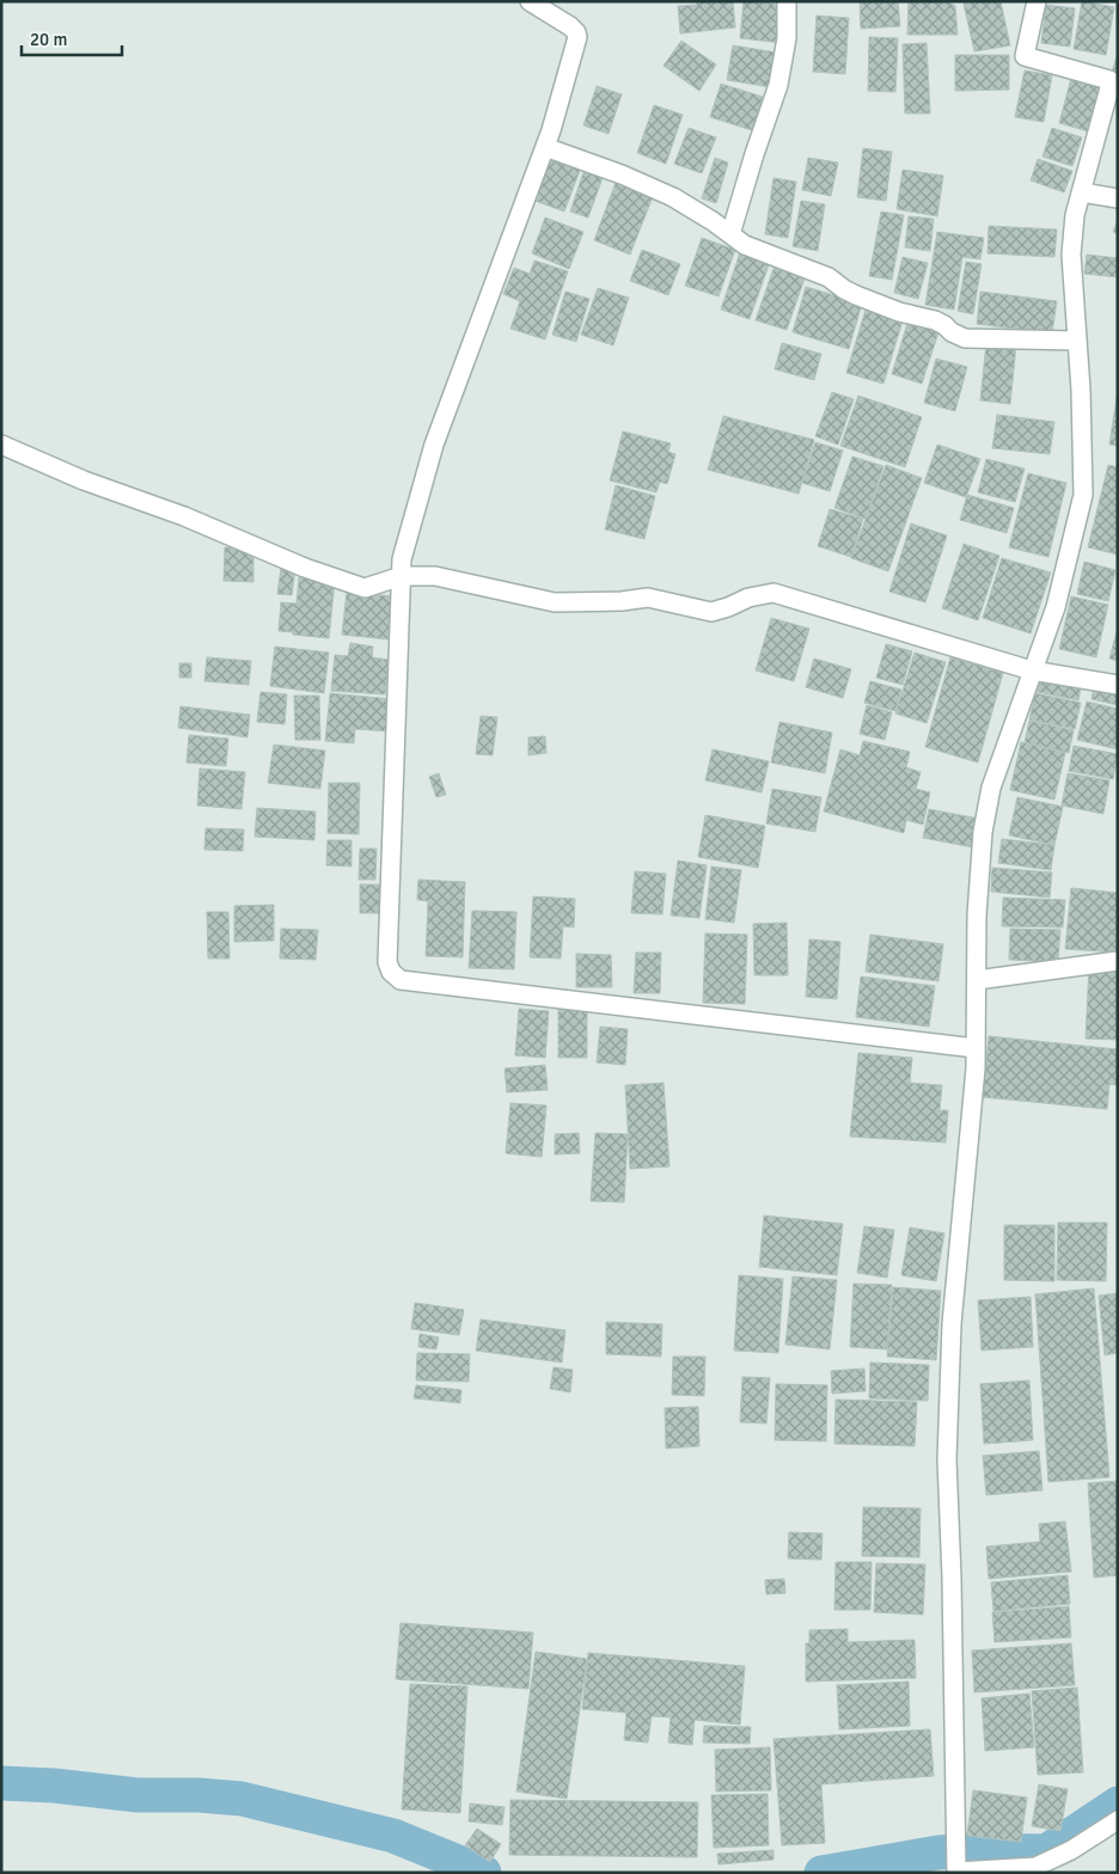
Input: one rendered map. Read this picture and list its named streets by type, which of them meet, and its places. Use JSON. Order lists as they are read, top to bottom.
{
  "scale_bar": "20 m"
}
